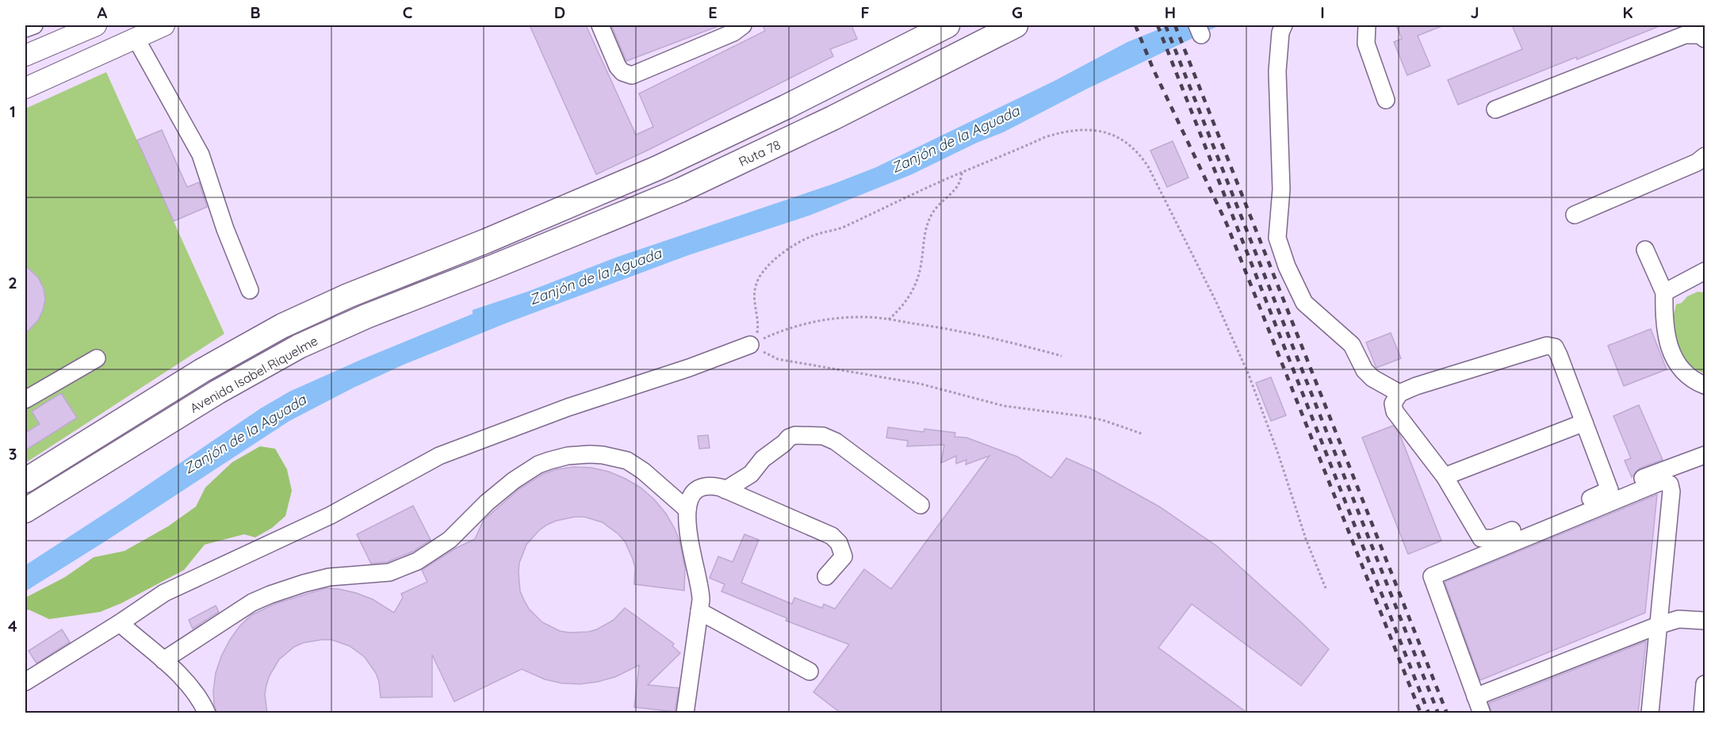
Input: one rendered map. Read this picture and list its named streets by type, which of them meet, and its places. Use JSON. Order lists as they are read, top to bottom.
{
  "streets": {
    "highway": ["Ruta 78", "Avenida Isabel Riquelme"]
  },
  "crossings": [
    ["Ruta 78", "Avenida Isabel Riquelme"]
  ],
  "water": ["Zanjón de la Aguada"],
  "grid": {
    "columns": [
      "A",
      "B",
      "C",
      "D",
      "E",
      "F",
      "G",
      "H",
      "I",
      "J",
      "K"
    ],
    "rows": [
      "1",
      "2",
      "3",
      "4"
    ]
  }
}
